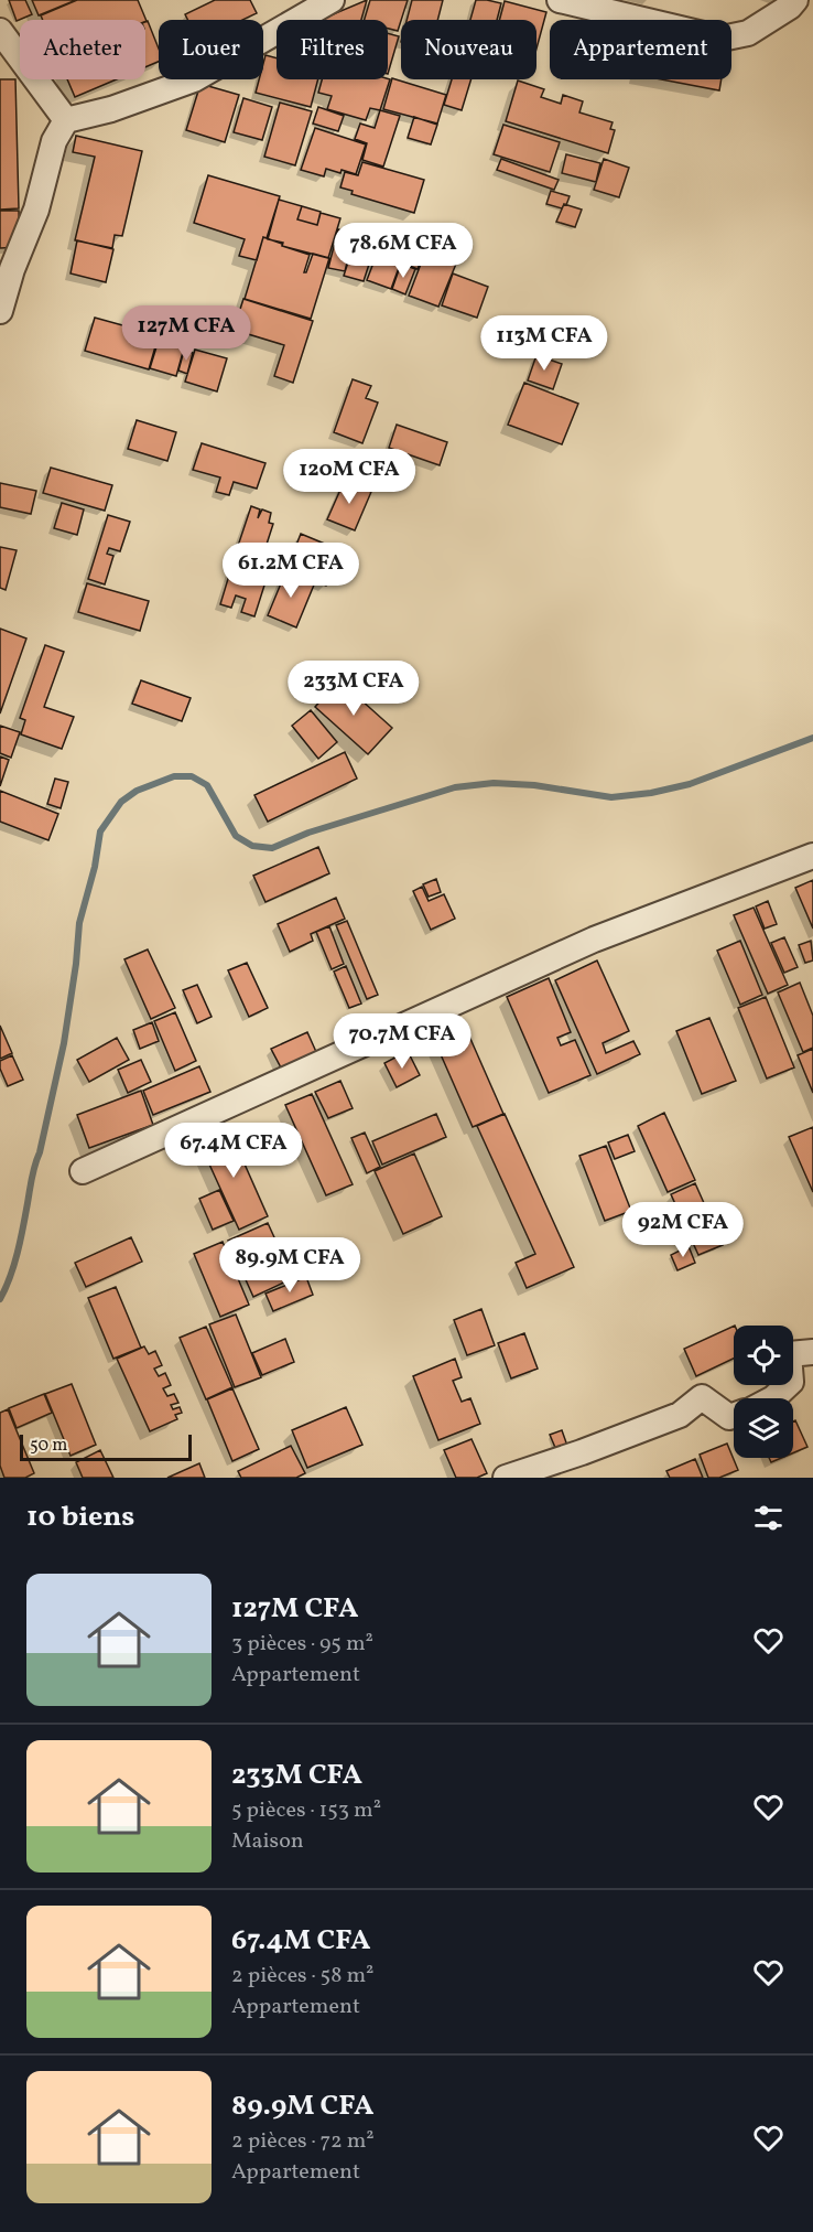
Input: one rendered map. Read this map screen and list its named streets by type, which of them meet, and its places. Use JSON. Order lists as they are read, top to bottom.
{
  "scale_bar": "50 m",
  "page": {
    "chip": [
      "Acheter",
      "Louer",
      "Filtres",
      "Nouveau",
      "Appartement"
    ],
    "price": [
      "78.6M CFA",
      "127M CFA",
      "113M CFA",
      "120M CFA",
      "61.2M CFA",
      "233M CFA",
      "70.7M CFA",
      "67.4M CFA",
      "92M CFA",
      "89.9M CFA"
    ],
    "scale": "50 m",
    "heading": "10 biens",
    "list": [
      {
        "name": "127M CFA",
        "note": "3 pièces · 95 m² · Appartement"
      },
      {
        "name": "233M CFA",
        "note": "5 pièces · 153 m² · Maison"
      },
      {
        "name": "67.4M CFA",
        "note": "2 pièces · 58 m² · Appartement"
      },
      {
        "name": "89.9M CFA",
        "note": "2 pièces · 72 m² · Appartement"
      }
    ]
  }
}
